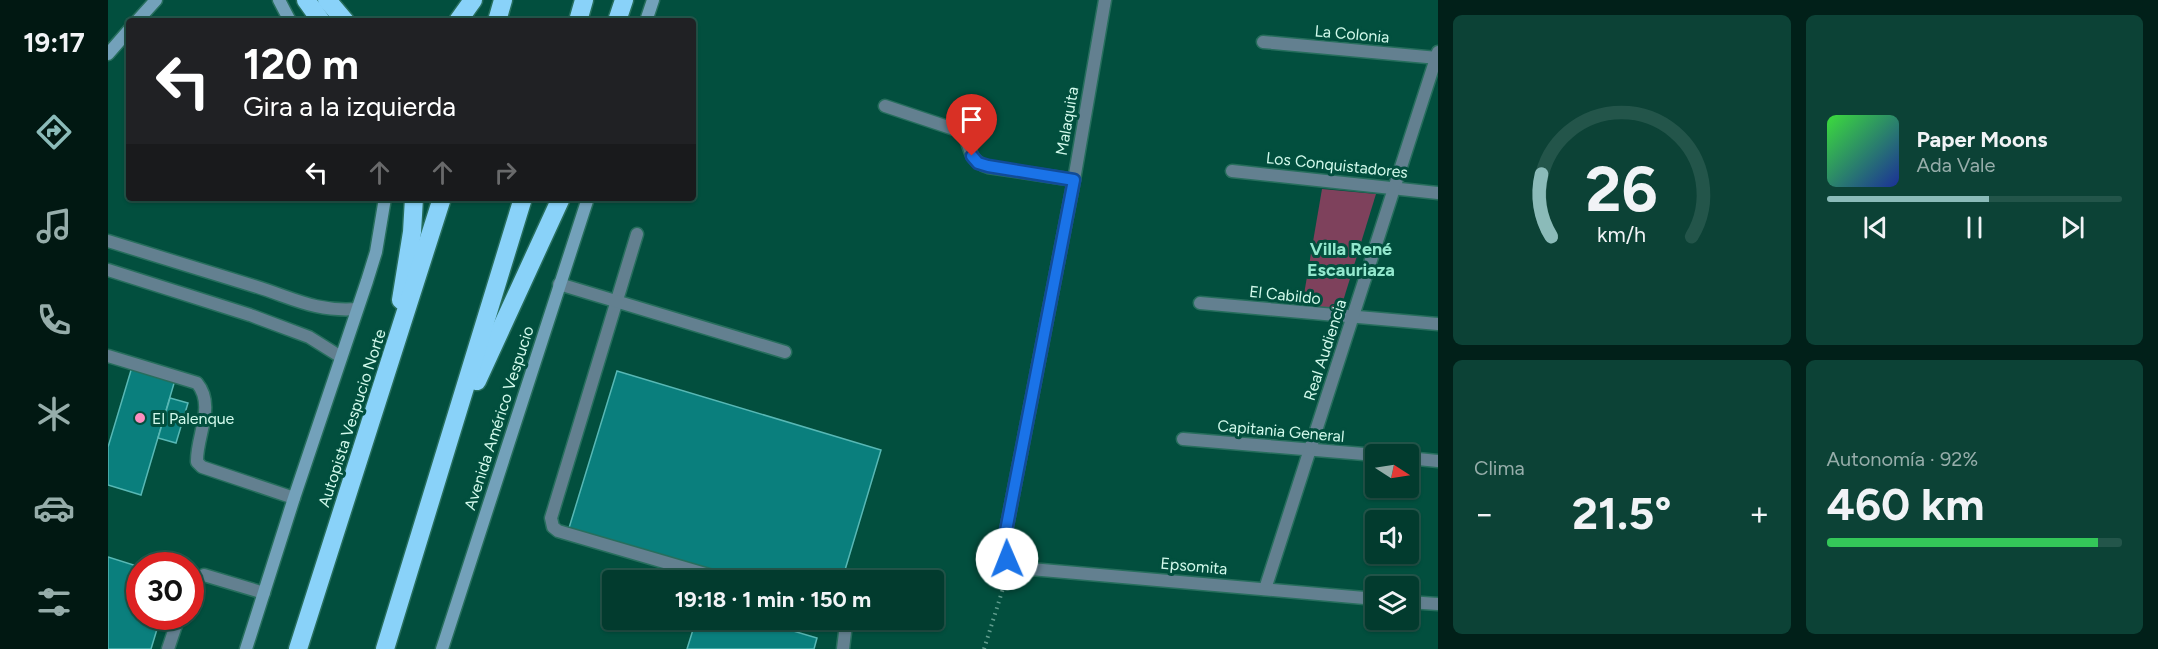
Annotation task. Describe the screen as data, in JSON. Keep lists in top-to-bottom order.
{
  "streets": {
    "highway": ["Autopista Vespucio Norte"],
    "main road": ["Avenida Américo Vespucio"],
    "street": [
      "La Colonia",
      "Malaquita",
      "Los Conquistadores",
      "El Cabildo",
      "Real Audiencia",
      "Capitania General",
      "Epsomita"
    ]
  },
  "crossings": [
    ["La Colonia", "Real Audiencia"],
    ["Malaquita", "Epsomita"],
    ["Los Conquistadores", "Real Audiencia"],
    ["El Cabildo", "Real Audiencia"],
    ["Real Audiencia", "Capitania General"],
    ["Real Audiencia", "Epsomita"]
  ],
  "districts": ["Villa René Escauriaza"],
  "places": ["El Palenque"],
  "north": "right",
  "page": {
    "tabs": "19:17",
    "turn": ["120 m", "Gira a la izquierda"],
    "song": ["Paper Moons", "Ada Vale"],
    "tile": [
      "Clima",
      ["Autonomía · 92%", "460 km"]
    ],
    "heat": ["−", "21.5°", "+"],
    "limit": "30",
    "trip": "19:18 · 1 min · 150 m",
    "gauge": ["26", "km/h"]
  }
}
